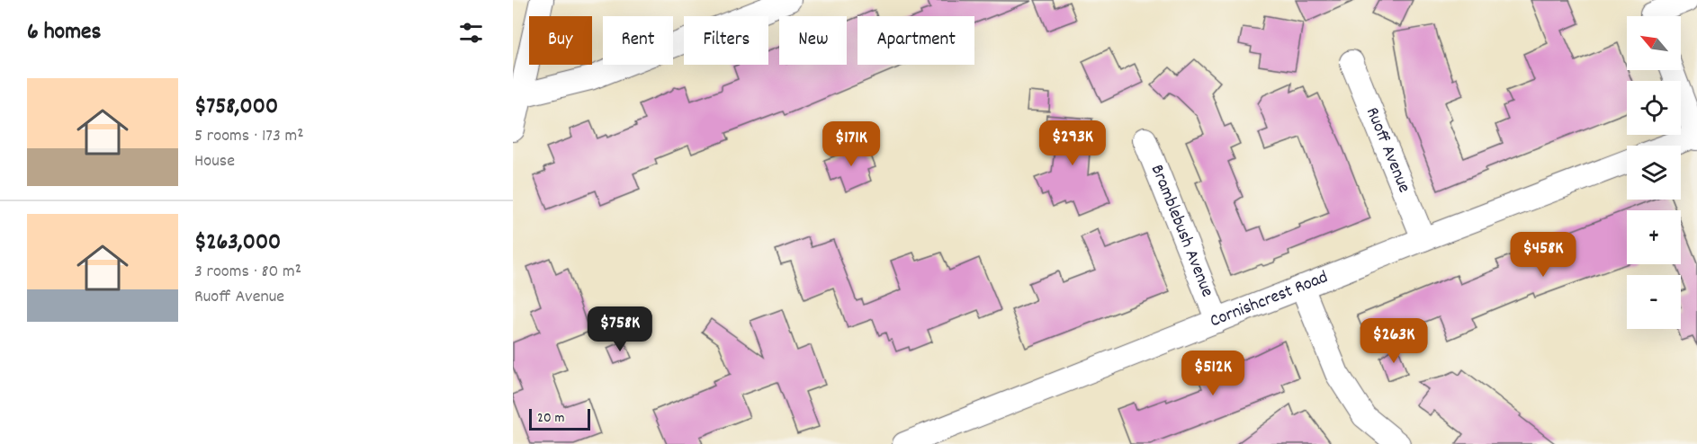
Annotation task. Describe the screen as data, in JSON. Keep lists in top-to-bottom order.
{
  "streets": {
    "street": ["Ruoff Avenue", "Bramblebush Avenue", "Cornishcrest Road"]
  },
  "crossings": [
    ["Ruoff Avenue", "Cornishcrest Road"],
    ["Bramblebush Avenue", "Cornishcrest Road"]
  ],
  "scale_bar": "20 m",
  "north": "top left",
  "page": {
    "heading": "6 homes",
    "map_buttons": ["+", "−"],
    "chip": [
      "Buy",
      "Rent",
      "Filters",
      "New",
      "Apartment"
    ],
    "list": [
      {
        "name": "$758,000",
        "note": "5 rooms · 173 m² · House"
      },
      {
        "name": "$263,000",
        "note": "3 rooms · 80 m² · Ruoff Avenue"
      }
    ],
    "price": [
      "$293K",
      "$171K",
      "$458K",
      "$758K",
      "$263K",
      "$512K"
    ],
    "scale": "20 m"
  }
}
